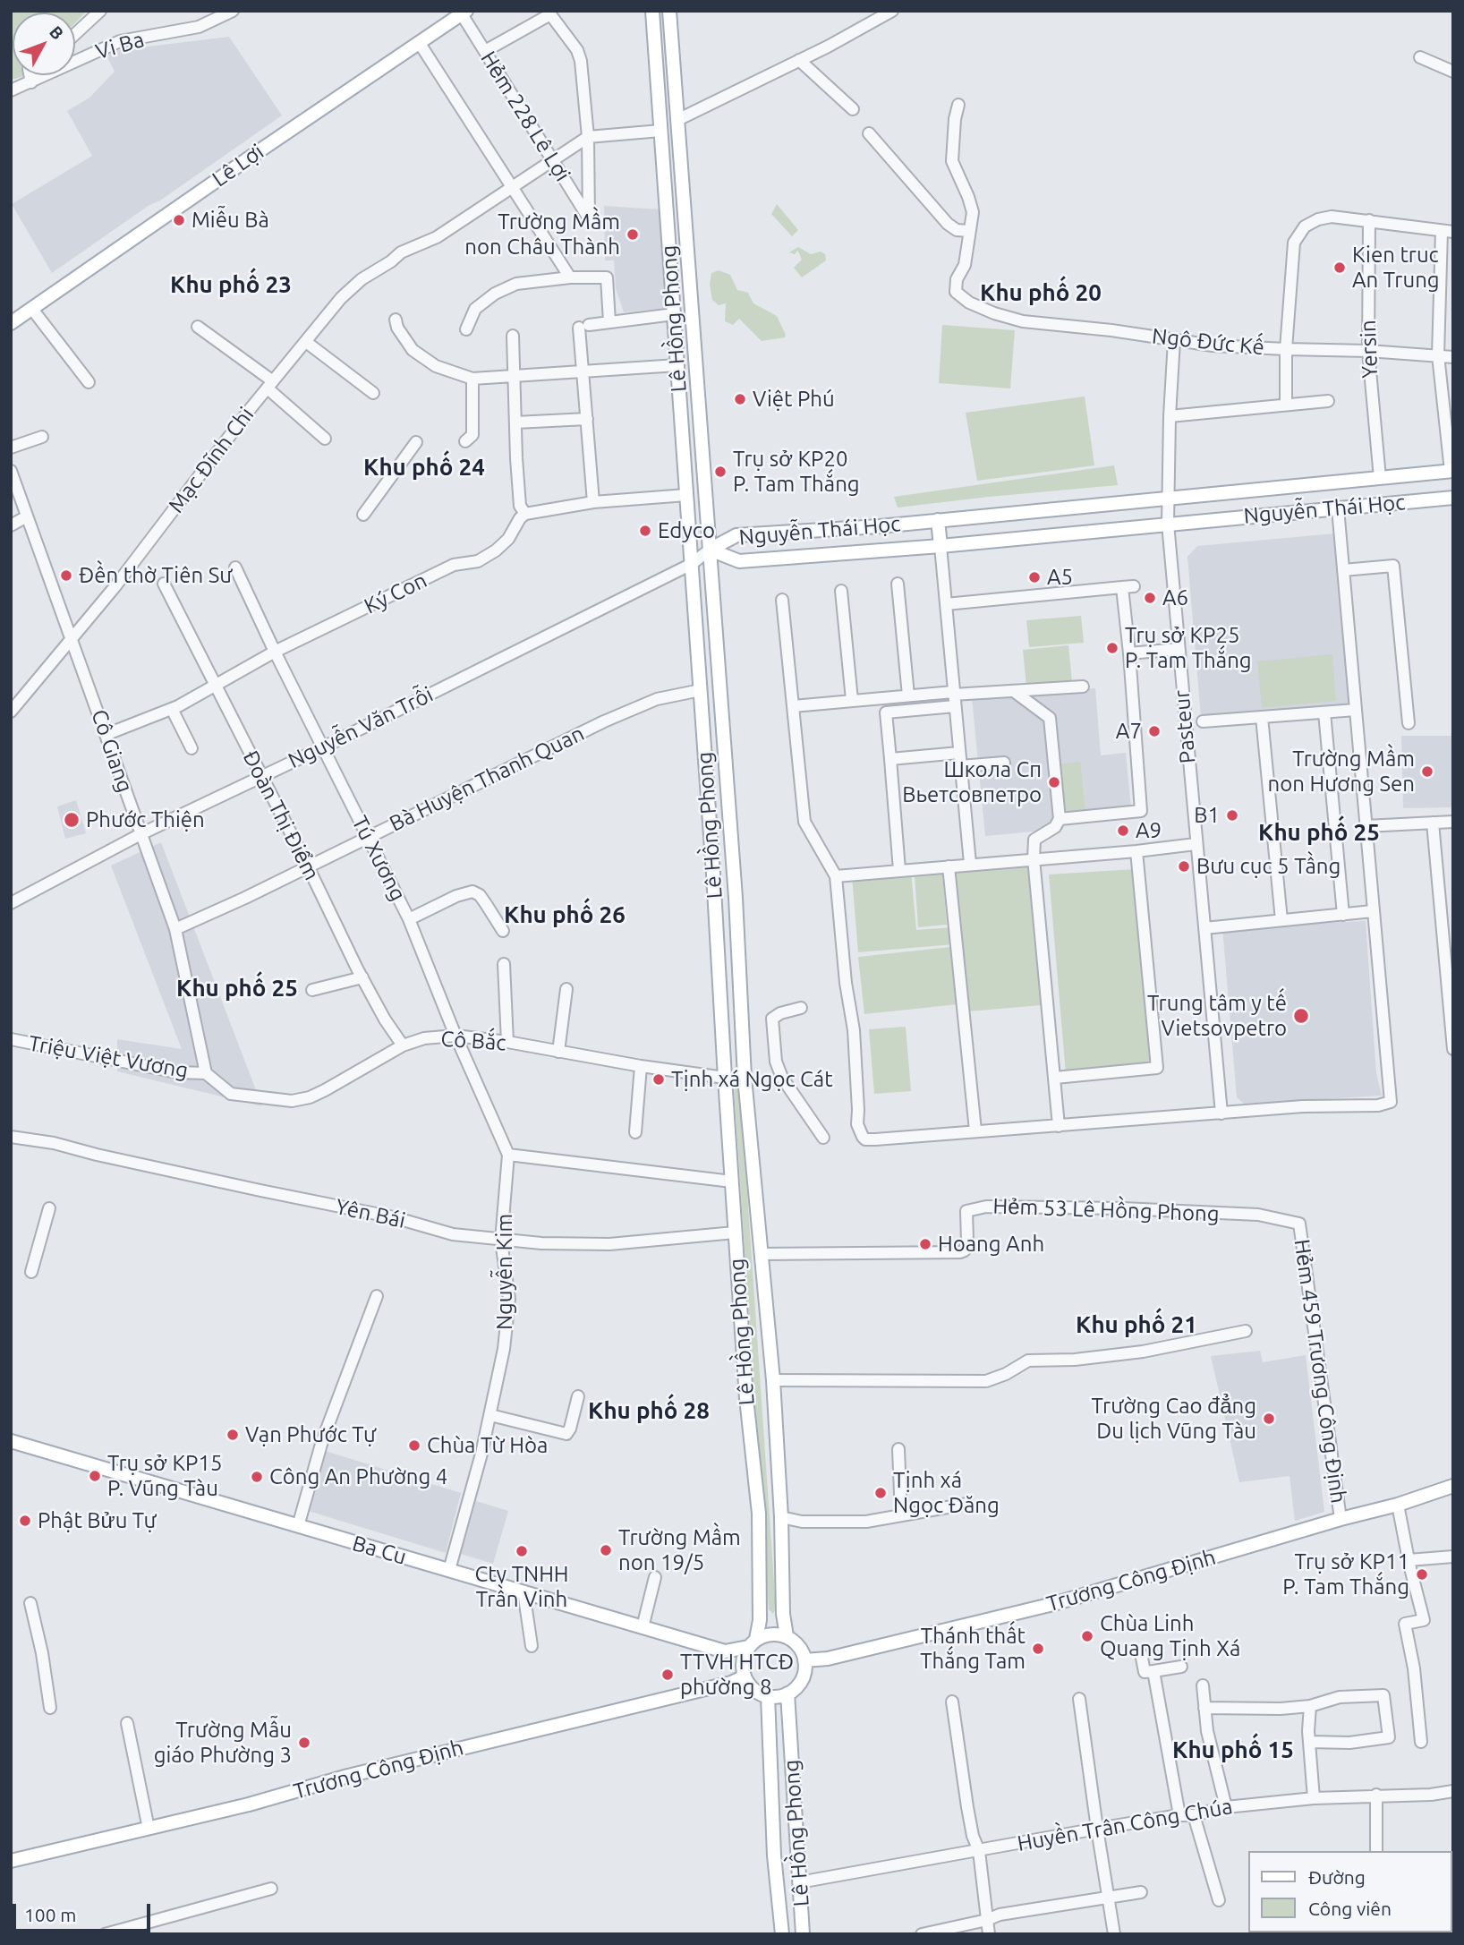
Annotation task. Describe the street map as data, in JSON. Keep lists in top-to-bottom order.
{
  "streets": {
    "main road": [
      "Lê Lợi",
      "Lê Hồng Phong",
      "Nguyễn Thái Học",
      "Ba Cu",
      "Trương Công Định"
    ],
    "street": [
      "Vi Ba",
      "Hẻm 228 Lê Lợi",
      "Ngô Đức Kế",
      "Yersin",
      "Mạc Đĩnh Chi",
      "Ký Con",
      "Pasteur",
      "Nguyễn Văn Trỗi",
      "Cô Giang",
      "Bà Huyện Thanh Quan",
      "Đoàn Thị Điểm",
      "Tú Xương",
      "Cô Bắc",
      "Triệu Việt Vương",
      "Hẻm 53 Lê Hồng Phong",
      "Yên Bái",
      "Nguyễn Kim",
      "Hẻm 459 Trương Công Định",
      "Huyền Trân Công Chúa"
    ]
  },
  "crossings": [
    ["Hẻm 228 Lê Lợi", "Lê Lợi"],
    ["Hẻm 228 Lê Lợi", "Mạc Đĩnh Chi"],
    ["Lê Hồng Phong", "Nguyễn Thái Học"],
    ["Lê Hồng Phong", "Nguyễn Văn Trỗi"],
    ["Lê Hồng Phong", "Bà Huyện Thanh Quan"],
    ["Lê Hồng Phong", "Cô Bắc"],
    ["Lê Hồng Phong", "Hẻm 53 Lê Hồng Phong"],
    ["Lê Hồng Phong", "Yên Bái"],
    ["Lê Hồng Phong", "Ba Cu"],
    ["Lê Hồng Phong", "Trương Công Định"],
    ["Lê Hồng Phong", "Huyền Trân Công Chúa"],
    ["Ngô Đức Kế", "Yersin"],
    ["Ngô Đức Kế", "Pasteur"],
    ["Yersin", "Nguyễn Thái Học"],
    ["Mạc Đĩnh Chi", "Cô Giang"],
    ["Nguyễn Thái Học", "Pasteur"],
    ["Nguyễn Thái Học", "Nguyễn Văn Trỗi"],
    ["Ký Con", "Cô Giang"],
    ["Ký Con", "Đoàn Thị Điểm"],
    ["Ký Con", "Tú Xương"],
    ["Nguyễn Văn Trỗi", "Cô Giang"],
    ["Nguyễn Văn Trỗi", "Đoàn Thị Điểm"],
    ["Nguyễn Văn Trỗi", "Tú Xương"],
    ["Cô Giang", "Bà Huyện Thanh Quan"],
    ["Cô Giang", "Cô Bắc"],
    ["Cô Giang", "Triệu Việt Vương"],
    ["Bà Huyện Thanh Quan", "Đoàn Thị Điểm"],
    ["Bà Huyện Thanh Quan", "Tú Xương"],
    ["Đoàn Thị Điểm", "Cô Bắc"],
    ["Tú Xương", "Cô Bắc"],
    ["Tú Xương", "Nguyễn Kim"],
    ["Cô Bắc", "Triệu Việt Vương"],
    ["Hẻm 53 Lê Hồng Phong", "Hẻm 459 Trương Công Định"],
    ["Yên Bái", "Nguyễn Kim"],
    ["Nguyễn Kim", "Ba Cu"],
    ["Hẻm 459 Trương Công Định", "Trương Công Định"],
    ["Ba Cu", "Trương Công Định"]
  ],
  "districts": [
    "Khu phố 23",
    "Khu phố 20",
    "Khu phố 24",
    "Khu phố 25",
    "Khu phố 26",
    "Khu phố 25",
    "Khu phố 21",
    "Khu phố 28",
    "Khu phố 15"
  ],
  "places": [
    "Miễu Bà",
    "Trường Mầm non Châu Thành",
    "Kien truc An Trung",
    "Việt Phú",
    "Trụ sở KP20 P. Tam Thắng",
    "Edyco",
    "Đền thờ Tiên Sư",
    "A5",
    "A6",
    "Trụ sở KP25 P. Tam Thắng",
    "A7",
    "Trường Mầm non Hương Sen",
    "Школа Сп Вьетсовпетро",
    "B1",
    "Phước Thiện",
    "A9",
    "Bưu cục 5 Tầng",
    "Trung tâm y tế Vietsovpetro",
    "Tịnh xá Ngọc Cát",
    "Hoang Anh",
    "Trường Cao đẳng Du lịch Vũng Tàu",
    "Vạn Phước Tự",
    "Chùa Từ Hòa",
    "Trụ sở KP15 P. Vũng Tàu",
    "Công An Phường 4",
    "Tịnh xá Ngọc Đăng",
    "Phật Bửu Tự",
    "Trường Mầm non 19/5",
    "Cty TNHH Trần Vinh",
    "Trụ sở KP11 P. Tam Thắng",
    "Chùa Linh Quang Tịnh Xá",
    "Thánh thất Thắng Tam",
    "TTVH HTCĐ phường 8",
    "Trường Mẫu giáo Phường 3"
  ],
  "legend": ["Đường", "Công viên"],
  "scale_bar": "100 m",
  "north": "top right"
}
